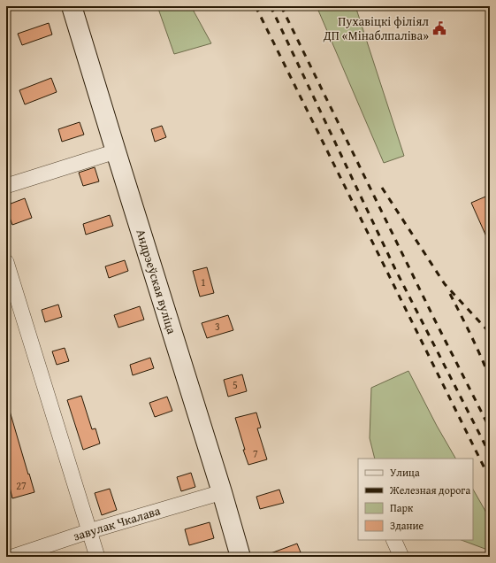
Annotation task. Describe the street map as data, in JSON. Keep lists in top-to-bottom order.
{
  "streets": {
    "main road": ["Андрэеўская вуліца"],
    "street": ["завулак Чкалава"]
  },
  "crossings": [
    ["Андрэеўская вуліца", "завулак Чкалава"]
  ],
  "places": {
    "public building": ["Пухавіцкі філіял ДП «Мінаблпаліва»"]
  },
  "house_numbers": [
    "1",
    "3",
    "5",
    "7",
    "27"
  ],
  "legend": [
    "Улица",
    "Железная дорога",
    "Парк",
    "Здание"
  ]
}
